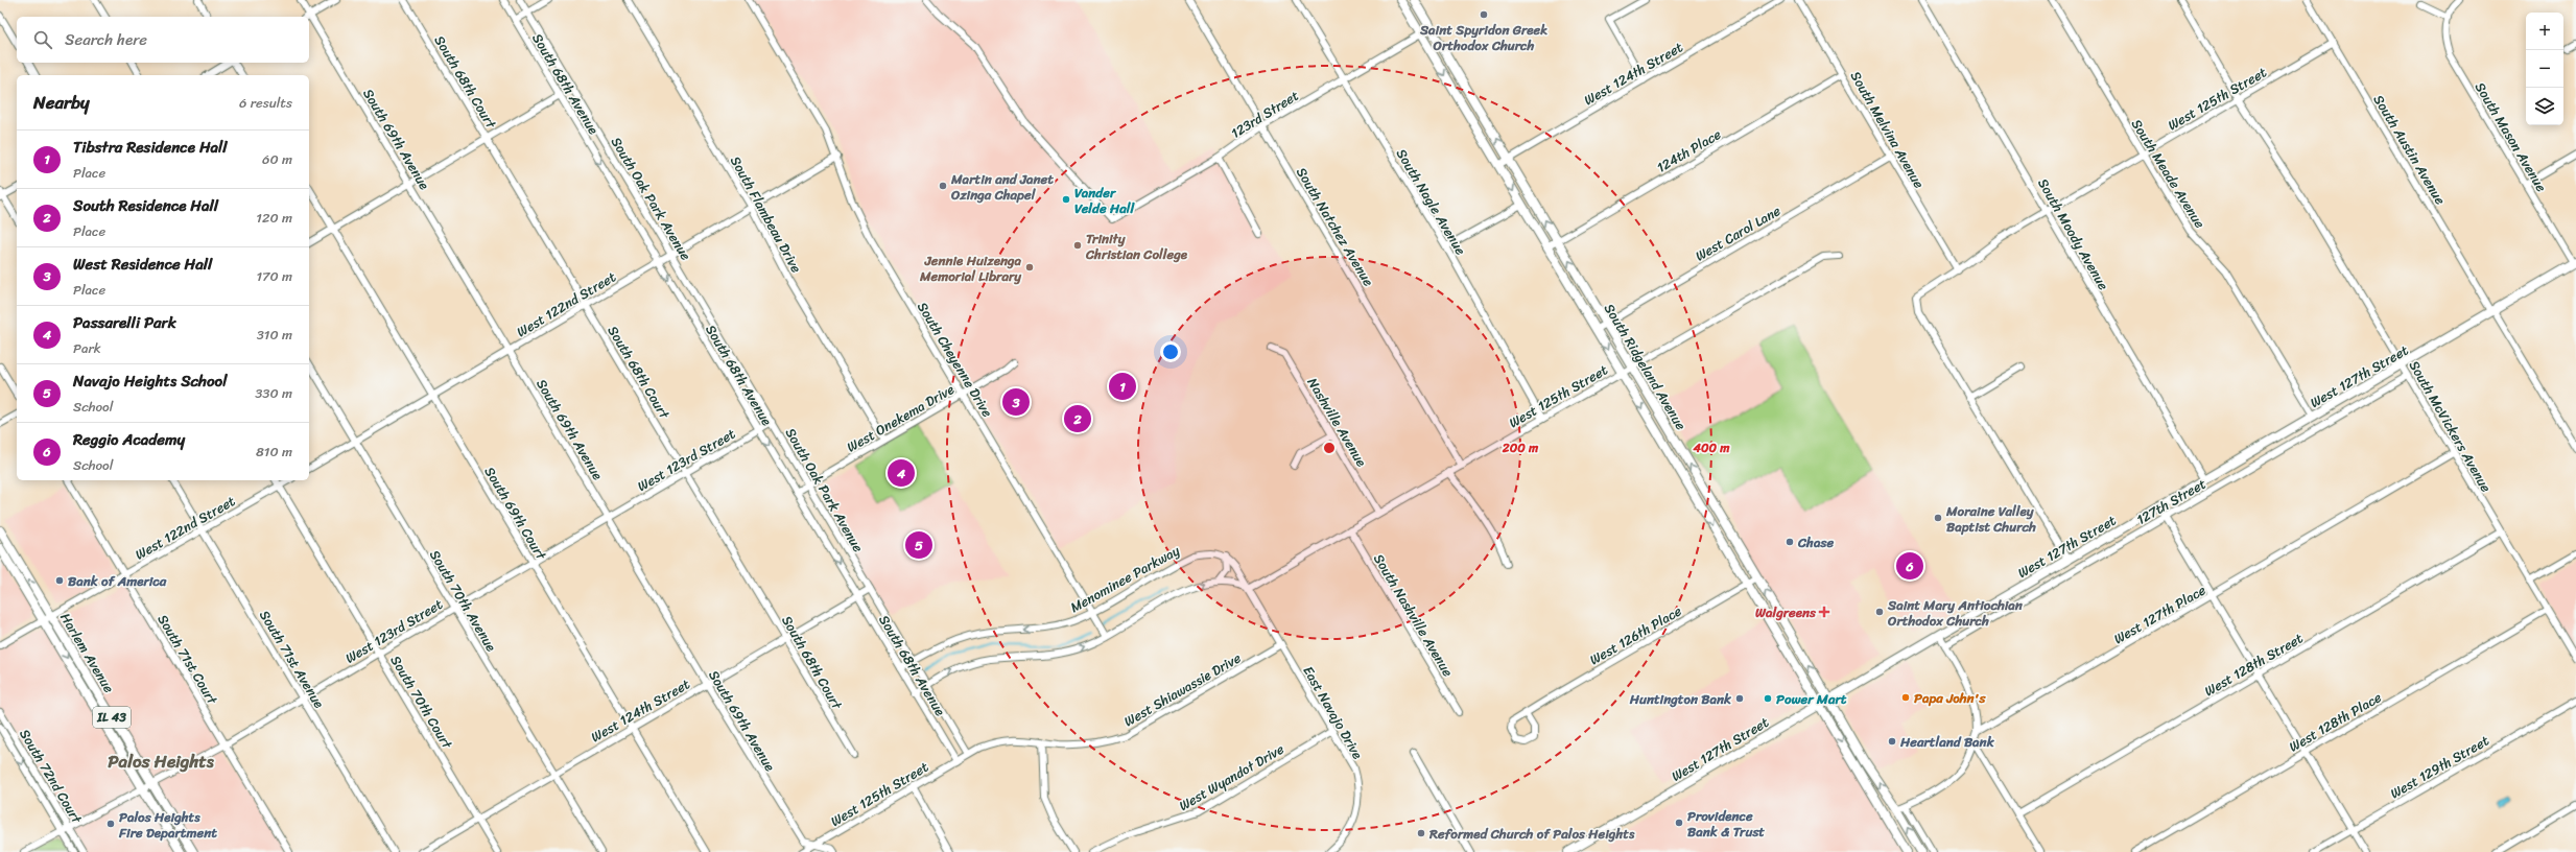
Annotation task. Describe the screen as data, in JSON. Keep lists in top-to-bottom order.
{
  "streets": {
    "main road": [
      "South Ridgeland Avenue",
      "West 127th Street",
      "Harlem Avenue",
      "IL 43"
    ],
    "street": [
      "West 124th Street",
      "South 68th Court",
      "South 68th Avenue",
      "West 125th Street",
      "123rd Street",
      "South Melvina Avenue",
      "South Mason Avenue",
      "South 69th Avenue",
      "South Austin Avenue",
      "124th Place",
      "South Meade Avenue",
      "South Oak Park Avenue",
      "South Nagle Avenue",
      "South Flambeau Drive",
      "South Natchez Avenue",
      "West Carol Lane",
      "South Moody Avenue",
      "West 122nd Street",
      "South Cheyenne Drive",
      "West Onekema Drive",
      "Nashville Avenue",
      "South McVickers Avenue",
      "West 123rd Street",
      "127th Street",
      "South 69th Court",
      "Menominee Parkway",
      "South 70th Avenue",
      "West 127th Place",
      "South Nashville Avenue",
      "West 126th Place",
      "South 71st Court",
      "South 71st Avenue",
      "West 128th Street",
      "West Shiawassie Drive",
      "South 70th Court",
      "East Navajo Drive",
      "West 128th Place",
      "West 129th Street",
      "South 72nd Court",
      "West Wyandot Drive"
    ]
  },
  "crossings": [
    ["West 124th Street", "South 68th Court"],
    ["West 124th Street", "South 68th Avenue"],
    ["West 124th Street", "South 69th Avenue"],
    ["West 124th Street", "South Oak Park Avenue"],
    ["West 124th Street", "South Ridgeland Avenue"],
    ["West 124th Street", "South 69th Court"],
    ["West 124th Street", "South 70th Avenue"],
    ["West 124th Street", "South 70th Court"],
    ["South 68th Court", "West 122nd Street"],
    ["South 68th Court", "West 123rd Street"],
    ["South 68th Avenue", "West 125th Street"],
    ["South 68th Avenue", "West 122nd Street"],
    ["South 68th Avenue", "West Onekema Drive"],
    ["South 68th Avenue", "West 123rd Street"],
    ["South 68th Avenue", "Menominee Parkway"],
    ["West 125th Street", "South Melvina Avenue"],
    ["West 125th Street", "South 69th Avenue"],
    ["West 125th Street", "South Austin Avenue"],
    ["West 125th Street", "South Meade Avenue"],
    ["West 125th Street", "South Oak Park Avenue"],
    ["West 125th Street", "South Nagle Avenue"],
    ["West 125th Street", "South Natchez Avenue"],
    ["West 125th Street", "South Moody Avenue"],
    ["West 125th Street", "South Ridgeland Avenue"],
    ["West 125th Street", "Nashville Avenue"],
    ["West 125th Street", "South McVickers Avenue"],
    ["West 125th Street", "South Nashville Avenue"],
    ["West 125th Street", "West Shiawassie Drive"],
    ["West 125th Street", "East Navajo Drive"],
    ["123rd Street", "South Nagle Avenue"],
    ["123rd Street", "South Natchez Avenue"],
    ["123rd Street", "South Ridgeland Avenue"],
    ["South Melvina Avenue", "124th Place"],
    ["South Melvina Avenue", "West Carol Lane"],
    ["South Mason Avenue", "West 127th Street"],
    ["South 69th Avenue", "West 122nd Street"],
    ["South 69th Avenue", "West 123rd Street"],
    ["South Austin Avenue", "West 127th Street"],
    ["124th Place", "South Ridgeland Avenue"],
    ["South Meade Avenue", "West 127th Street"],
    ["South Oak Park Avenue", "West 122nd Street"],
    ["South Oak Park Avenue", "West Onekema Drive"],
    ["South Oak Park Avenue", "West 123rd Street"],
    ["South Oak Park Avenue", "Menominee Parkway"],
    ["South Oak Park Avenue", "West Shiawassie Drive"],
    ["South Flambeau Drive", "West 122nd Street"],
    ["South Flambeau Drive", "West Onekema Drive"],
    ["West Carol Lane", "South Ridgeland Avenue"],
    ["South Moody Avenue", "West 127th Street"],
    ["West 122nd Street", "South Cheyenne Drive"],
    ["West 122nd Street", "South 69th Court"],
    ["West 122nd Street", "South 70th Avenue"],
    ["West 122nd Street", "Harlem Avenue"],
    ["West 122nd Street", "South 71st Court"],
    ["West 122nd Street", "South 71st Avenue"],
    ["West 122nd Street", "South 70th Court"],
    ["South Cheyenne Drive", "West Onekema Drive"],
    ["South Cheyenne Drive", "Menominee Parkway"],
    ["South Ridgeland Avenue", "West 127th Street"],
    ["South Ridgeland Avenue", "West 126th Place"],
    ["West 127th Street", "South McVickers Avenue"],
    ["South McVickers Avenue", "127th Street"],
    ["South McVickers Avenue", "West 127th Place"],
    ["South McVickers Avenue", "West 128th Street"],
    ["South McVickers Avenue", "West 128th Place"],
    ["West 123rd Street", "South 69th Court"],
    ["West 123rd Street", "South 70th Avenue"],
    ["West 123rd Street", "Harlem Avenue"],
    ["West 123rd Street", "South 71st Court"],
    ["West 123rd Street", "South 71st Avenue"],
    ["West 123rd Street", "South 70th Court"],
    ["West 123rd Street", "South 72nd Court"],
    ["West Shiawassie Drive", "East Navajo Drive"],
    ["East Navajo Drive", "West Wyandot Drive"]
  ],
  "one_way": ["South 68th Avenue"],
  "districts": ["Palos Heights"],
  "places": {
    "other": [
      "Saint Spyridon Greek Orthodox Church",
      "Martin and Janet Ozinga Chapel",
      "Vander Velde Hall",
      "Trinity Christian College",
      "Jennie Huizenga Memorial Library",
      "Moraine Valley Baptist Church",
      "Chase",
      "Bank of America",
      "Saint Mary Antiochian Orthodox Church",
      "Papa John's",
      "Huntington Bank",
      "Power Mart",
      "Heartland Bank",
      "Providence Bank & Trust",
      "Palos Heights Fire Department",
      "Reformed Church of Palos Heights"
    ],
    "health": ["Walgreens"]
  },
  "page": {
    "map_buttons": ["+", "−"],
    "search": "Search here",
    "heading": ["Nearby", "6 results"],
    "list": [
      {
        "mark": "1",
        "name": "Tibstra Residence Hall",
        "note": "Place",
        "value": "60 m"
      },
      {
        "mark": "2",
        "name": "South Residence Hall",
        "note": "Place",
        "value": "120 m"
      },
      {
        "mark": "3",
        "name": "West Residence Hall",
        "note": "Place",
        "value": "170 m"
      },
      {
        "mark": "4",
        "name": "Passarelli Park",
        "note": "Park",
        "value": "310 m"
      },
      {
        "mark": "5",
        "name": "Navajo Heights School",
        "note": "School",
        "value": "330 m"
      },
      {
        "mark": "6",
        "name": "Reggio Academy",
        "note": "School",
        "value": "810 m"
      }
    ],
    "pins": [
      "1",
      "3",
      "2",
      "4",
      "5",
      "6"
    ]
  },
  "rings": ["200 m", "400 m"]
}
